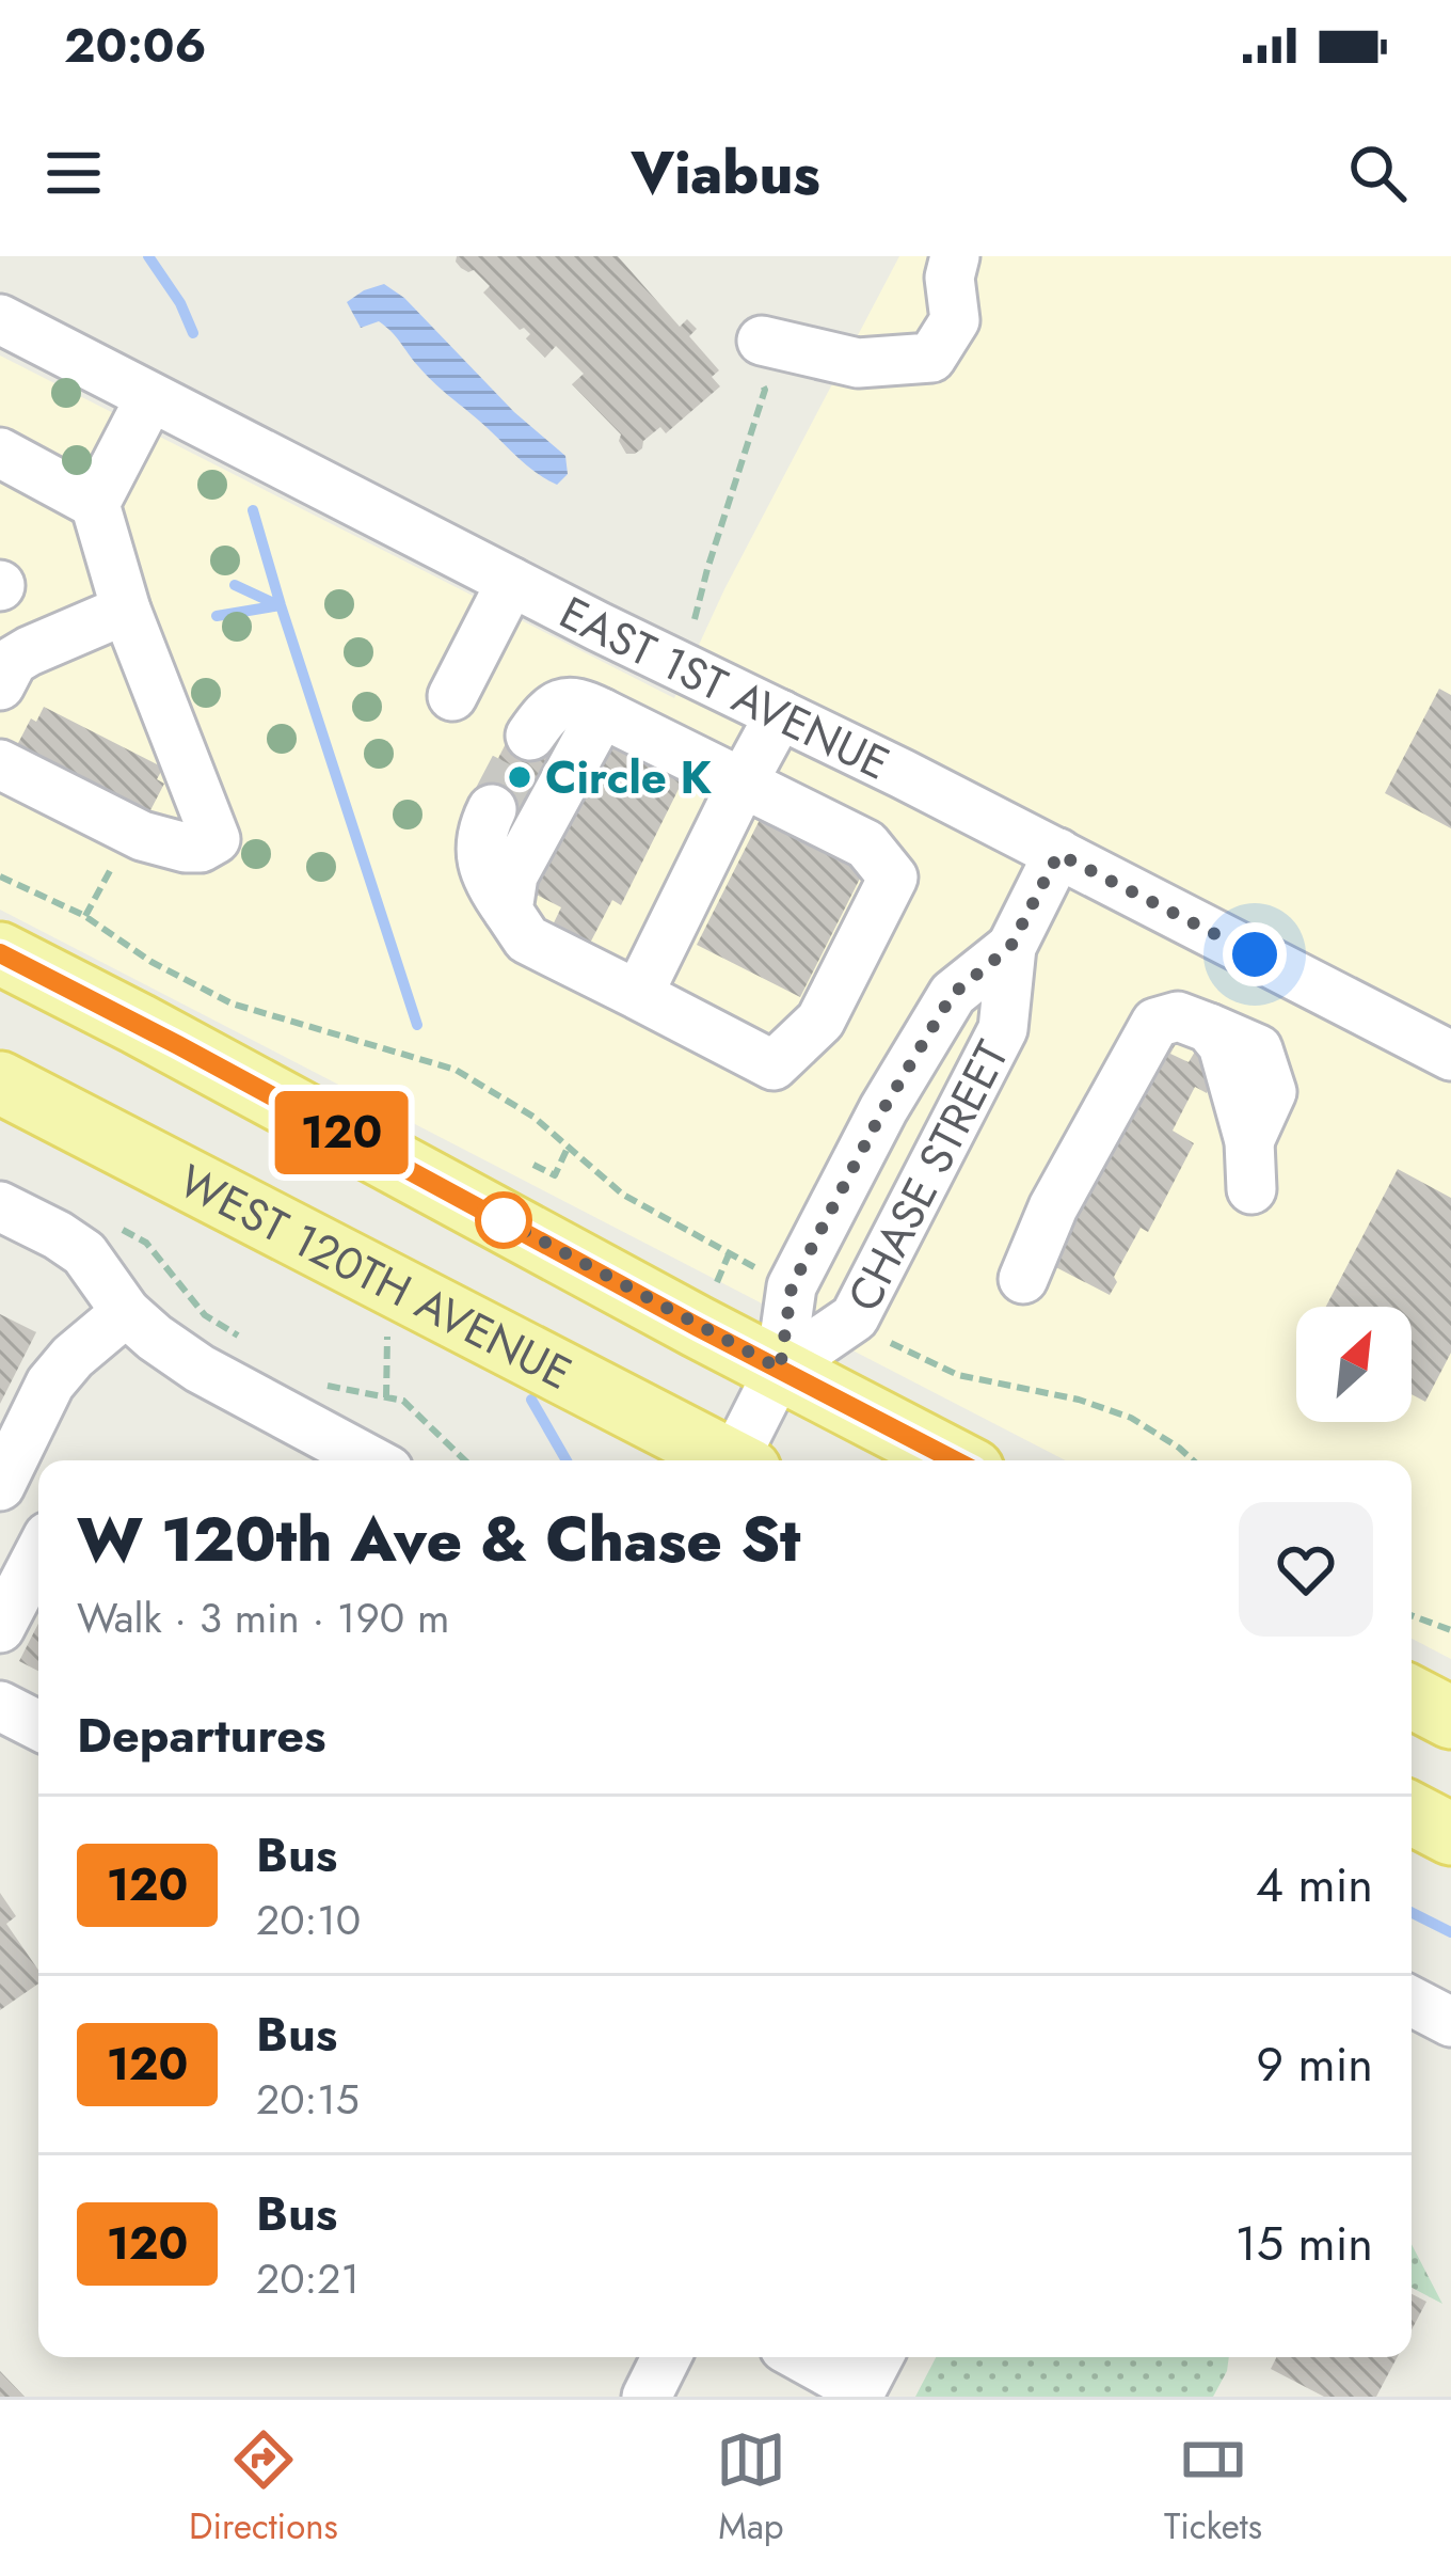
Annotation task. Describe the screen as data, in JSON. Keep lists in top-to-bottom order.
{
  "streets": {
    "main road": ["WEST 120TH AVENUE"],
    "street": ["EAST 1ST AVENUE", "CHASE STREET"]
  },
  "crossings": [
    ["EAST 1ST AVENUE", "CHASE STREET"]
  ],
  "places": ["Circle K"],
  "lines": ["bus line 120"],
  "north": "top right",
  "page": {
    "status": "20:06",
    "header": "Viabus",
    "on_map": "120",
    "heading": [
      ["W 120th Ave & Chase St", "Walk · 3 min · 190 m"],
      "Departures"
    ],
    "list": [
      {
        "mark": "120",
        "name": "Bus",
        "note": "20:10",
        "value": "4 min"
      },
      {
        "mark": "120",
        "name": "Bus",
        "note": "20:15",
        "value": "9 min"
      },
      {
        "mark": "120",
        "name": "Bus",
        "note": "20:21",
        "value": "15 min"
      }
    ],
    "tabs": ["Directions", "Map", "Tickets"]
  }
}
